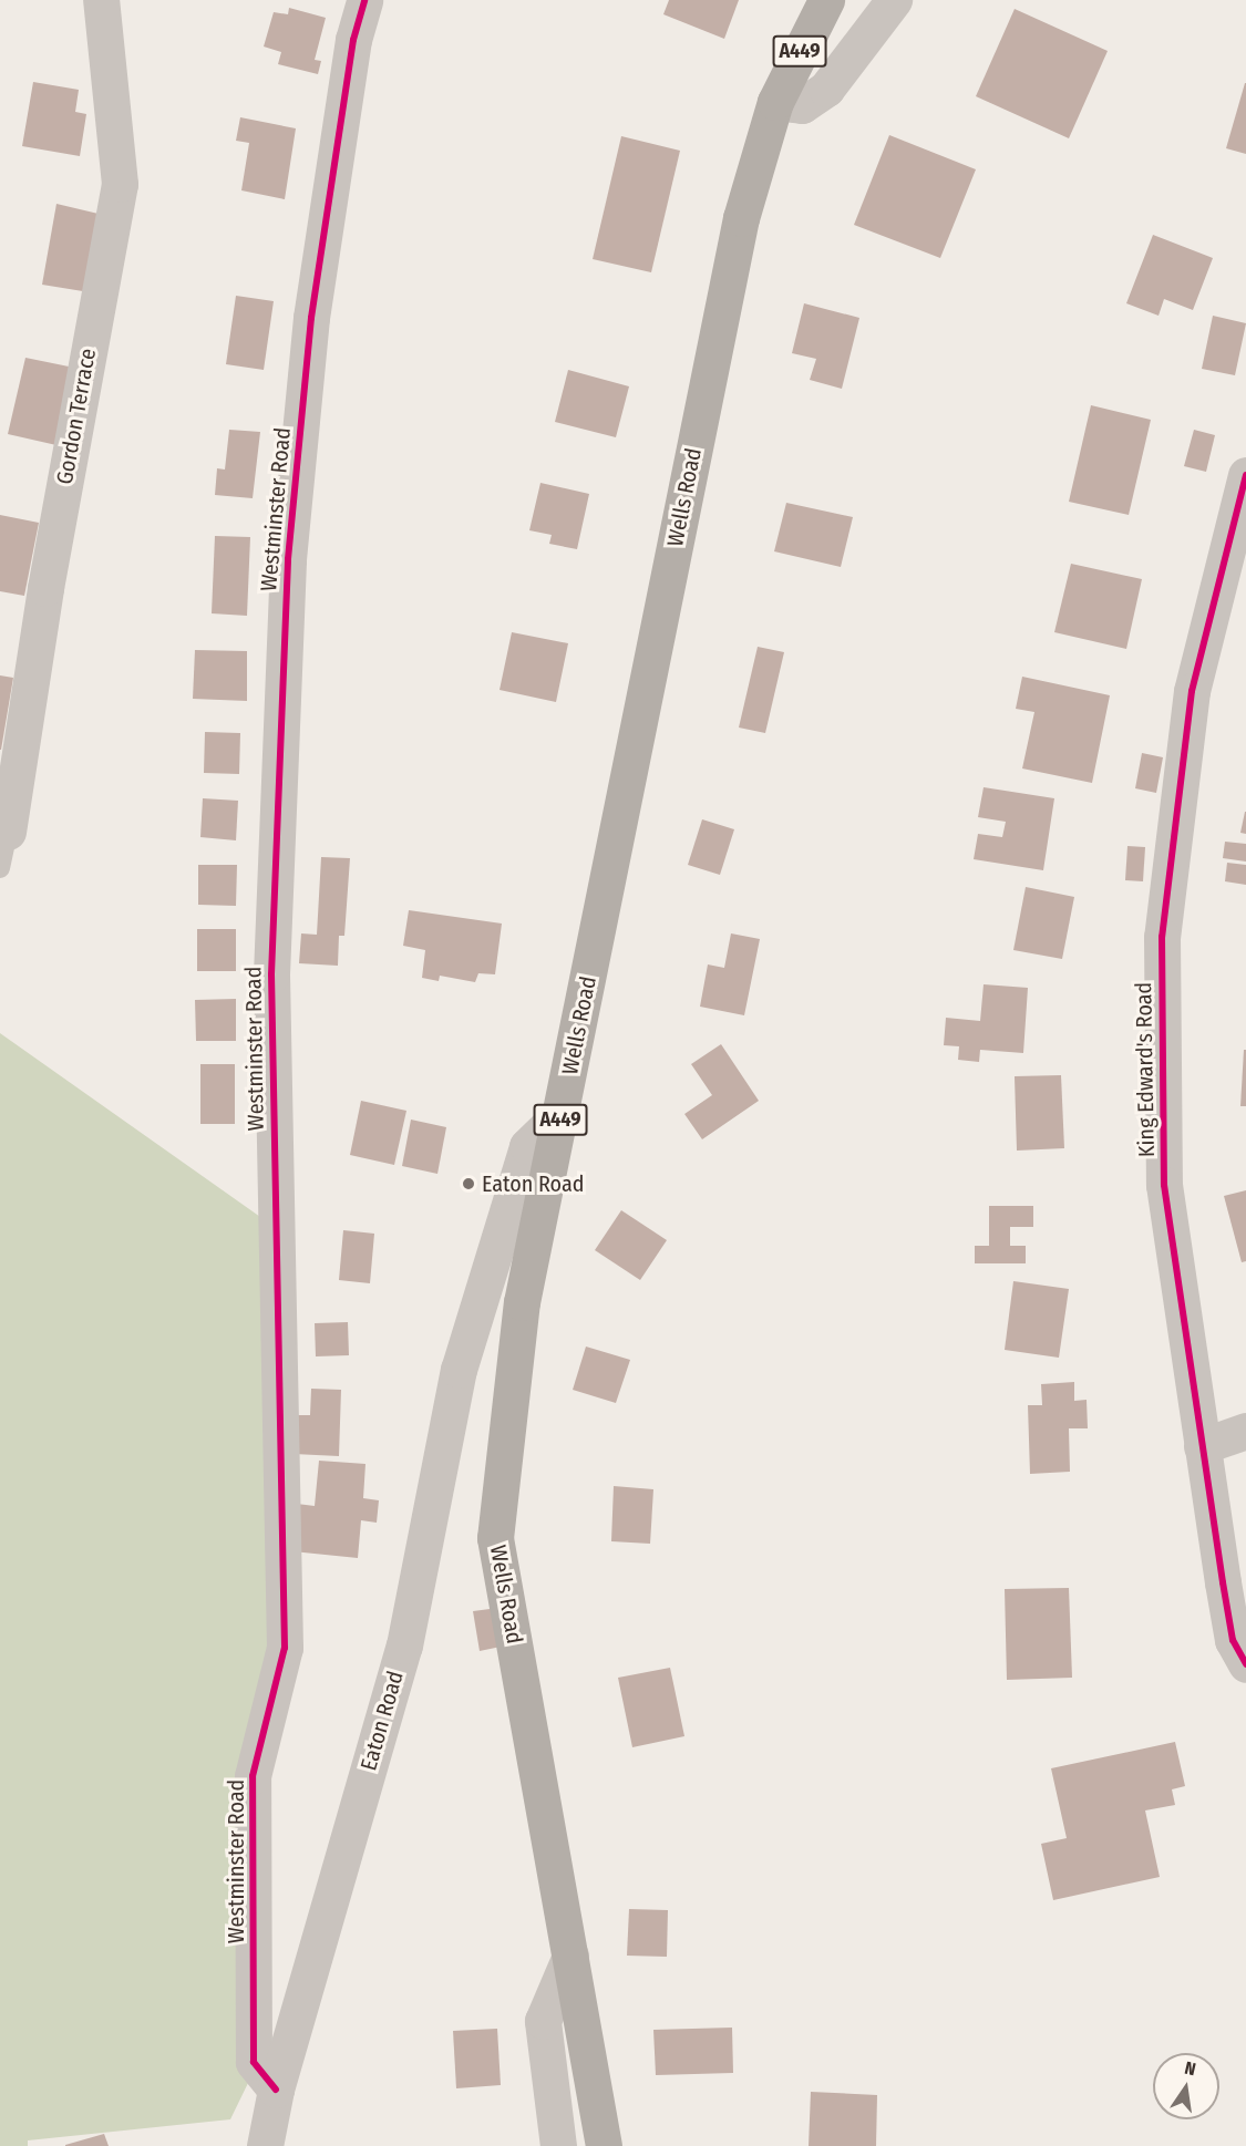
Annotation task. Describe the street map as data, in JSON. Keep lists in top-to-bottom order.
{
  "streets": {
    "highway": ["A449", "Wells Road"],
    "street": [
      "Gordon Terrace",
      "Westminster Road",
      "King Edward's Road",
      "Eaton Road"
    ]
  },
  "crossings": [
    ["Wells Road", "Eaton Road"],
    ["Westminster Road", "Eaton Road"]
  ],
  "places": ["Eaton Road"],
  "north": "top"
}
